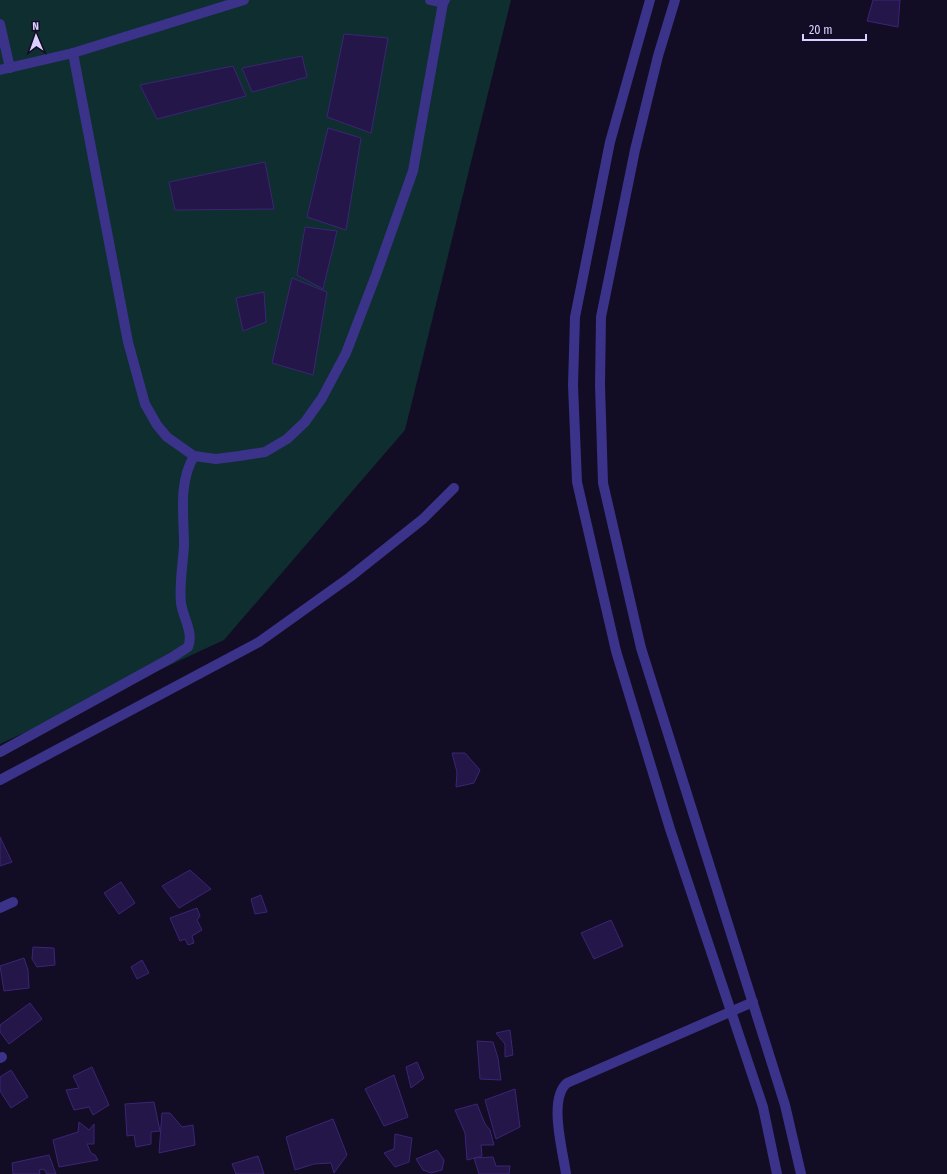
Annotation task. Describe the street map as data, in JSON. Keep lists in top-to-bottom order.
{
  "scale_bar": "20 m",
  "north": "top"
}
